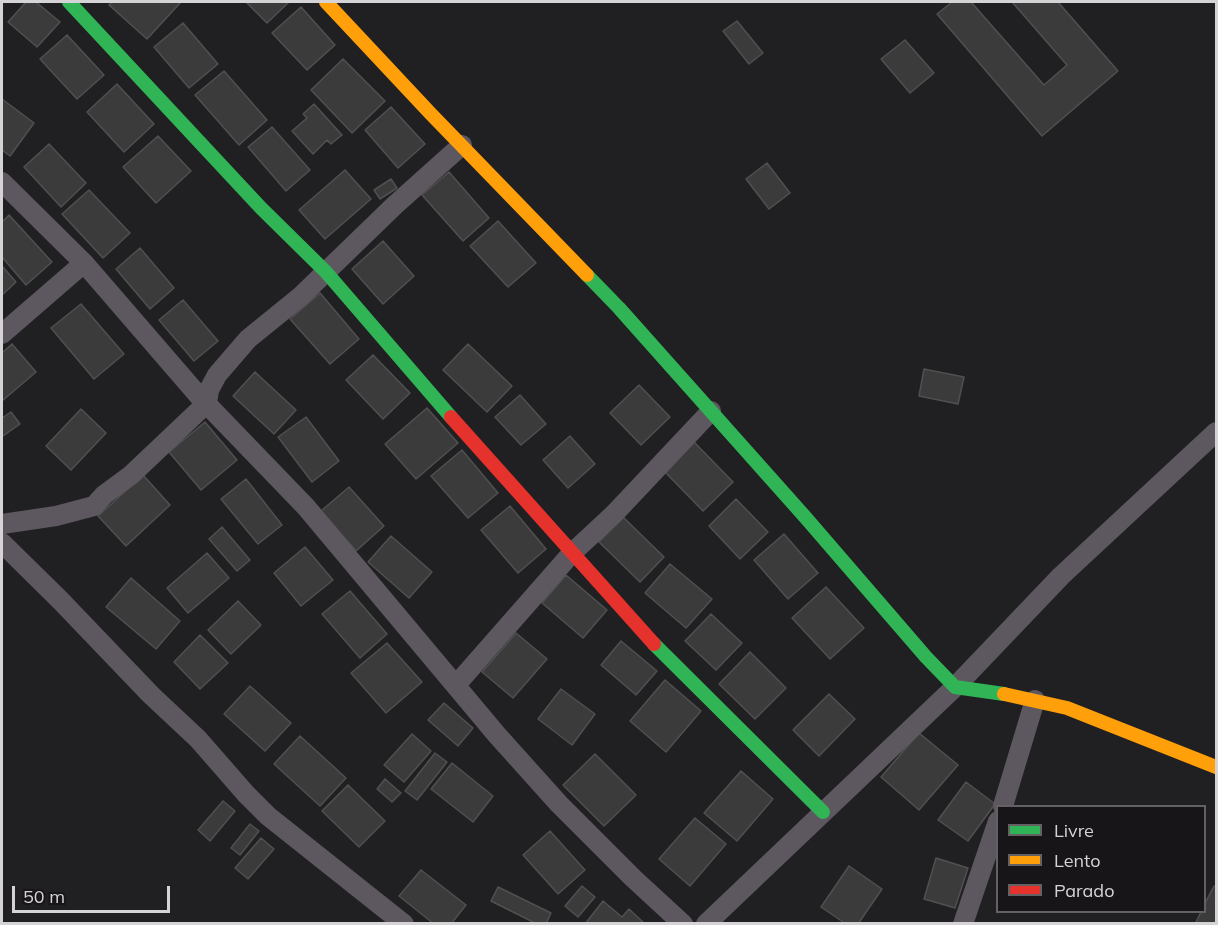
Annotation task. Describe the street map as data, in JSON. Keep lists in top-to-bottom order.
{
  "legend": ["Livre", "Lento", "Parado"],
  "scale_bar": "50 m"
}
